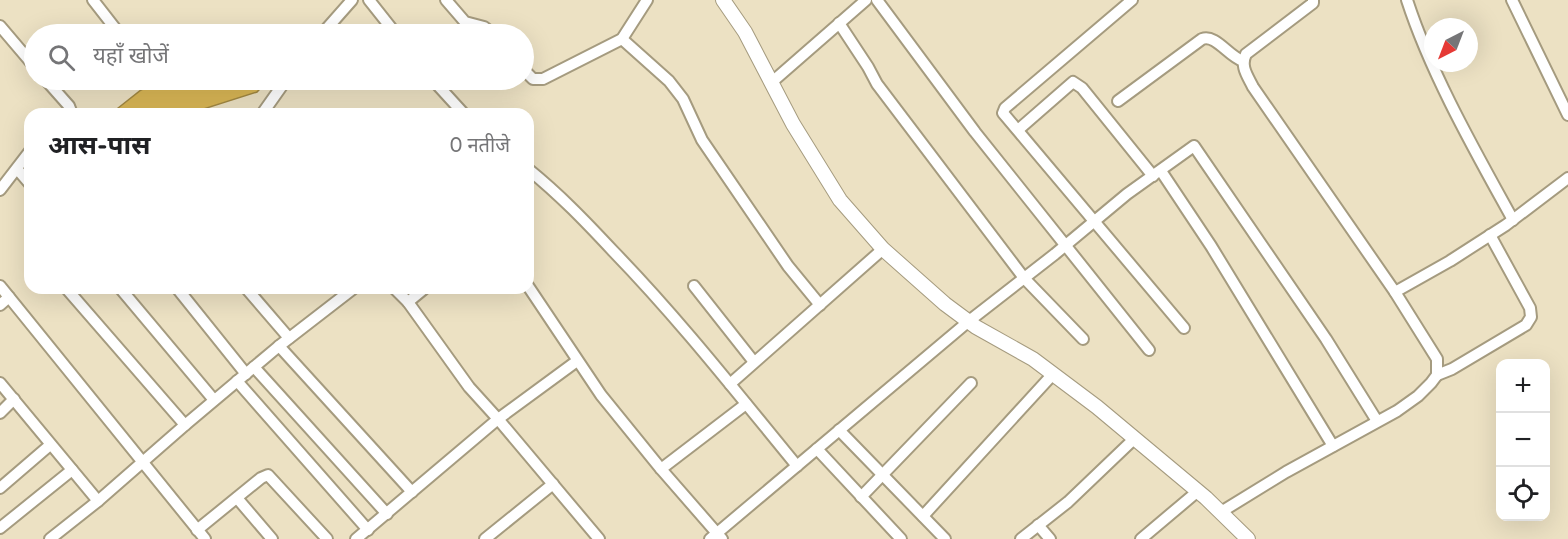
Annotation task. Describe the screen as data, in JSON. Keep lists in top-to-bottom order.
{
  "north": "bottom left",
  "page": {
    "search": "यहाँ खोजें",
    "heading": ["आस-पास", "0 नतीजे"],
    "map_buttons": ["+", "−"]
  }
}
